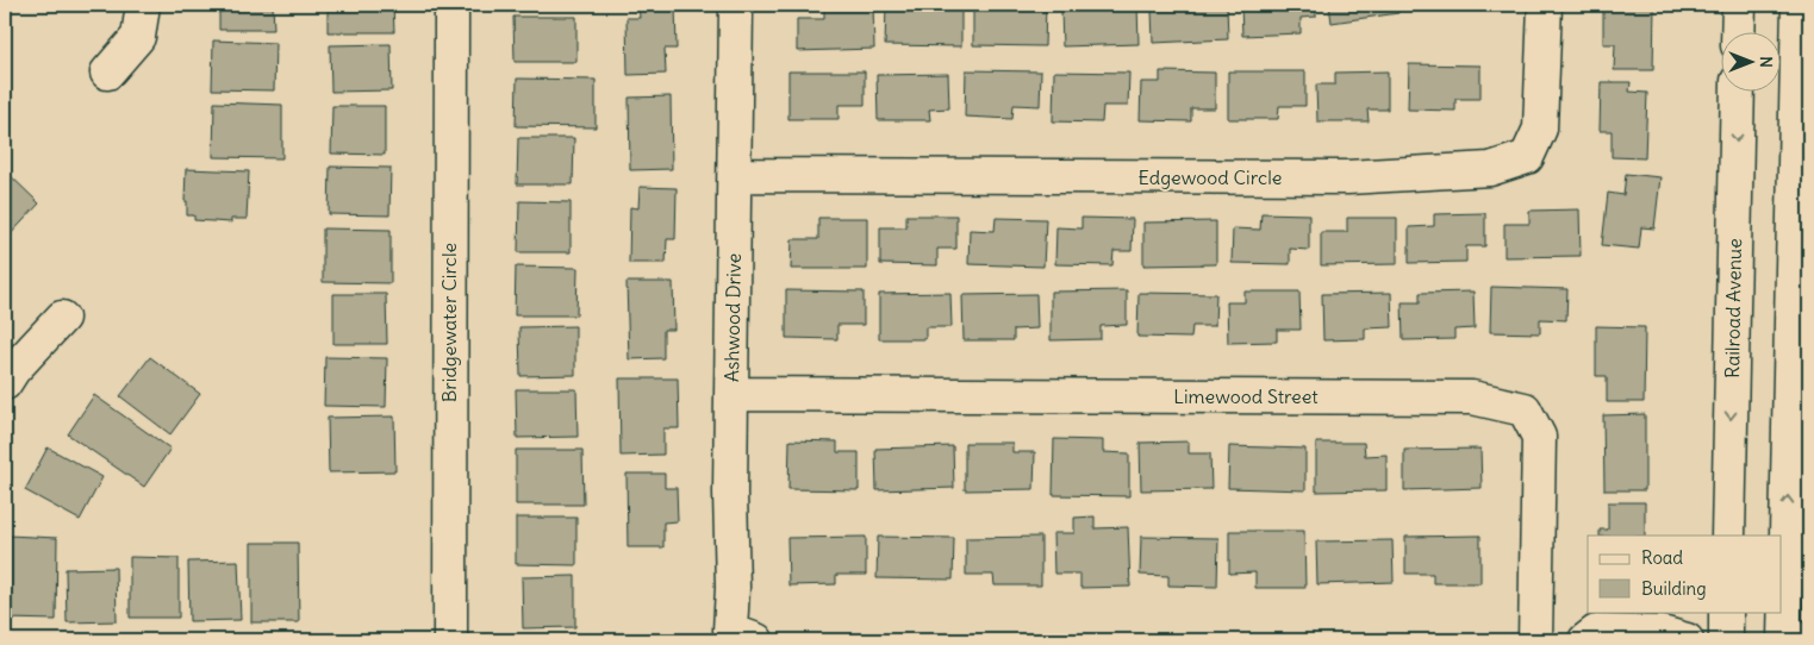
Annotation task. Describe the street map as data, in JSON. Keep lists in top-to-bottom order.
{
  "streets": {
    "street": [
      "Edgewood Circle",
      "Railroad Avenue",
      "Ashwood Drive",
      "Bridgewater Circle",
      "Limewood Street"
    ]
  },
  "crossings": [
    ["Edgewood Circle", "Ashwood Drive"],
    ["Ashwood Drive", "Limewood Street"]
  ],
  "legend": ["Road", "Building"],
  "north": "right"
}
